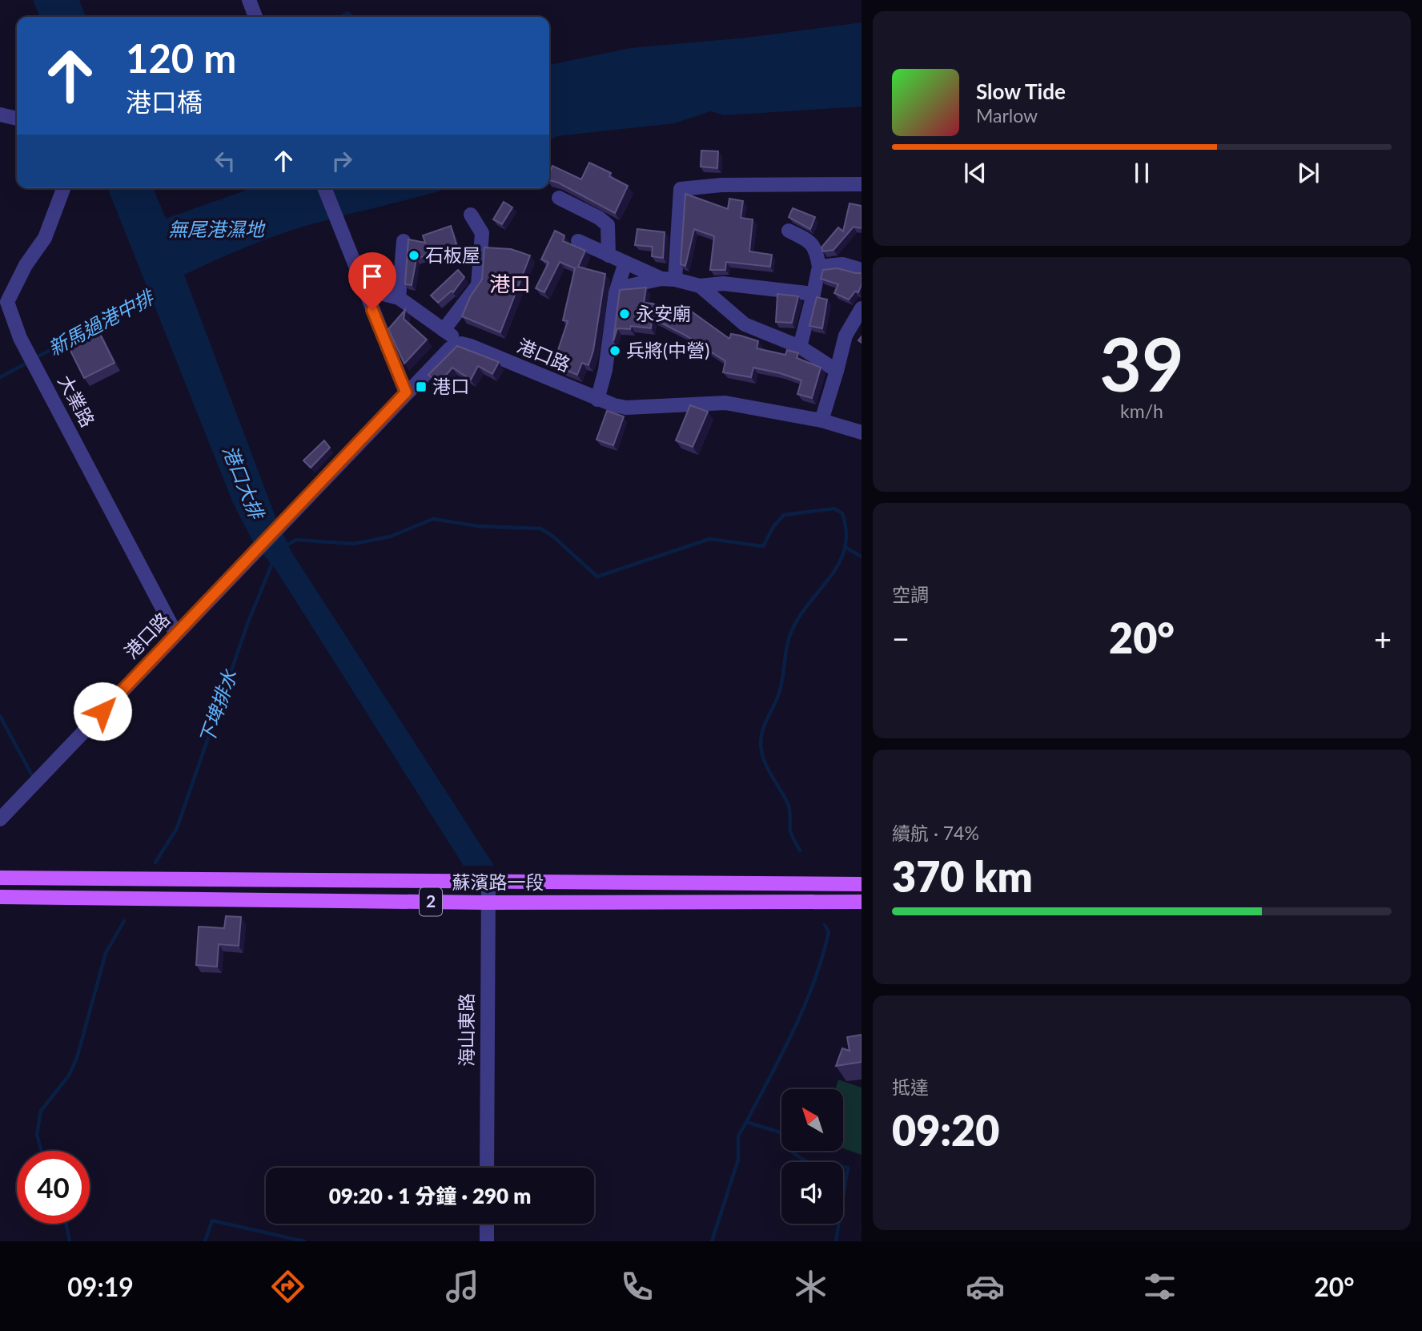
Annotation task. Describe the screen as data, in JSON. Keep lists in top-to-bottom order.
{
  "streets": {
    "main road": ["蘇濱路一段", "2"],
    "street": ["港口路", "大業路", "海山東路"]
  },
  "crossings": [
    ["港口路", "大業路"],
    ["蘇濱路一段", "海山東路"]
  ],
  "districts": ["港口"],
  "water": [
    "無尾港濕地",
    "新馬過港中排",
    "港口大排",
    "下埤排水"
  ],
  "places": {
    "other": ["石板屋", "永安廟", "兵將(中營)"],
    "transit": ["港口"]
  },
  "north": "top left",
  "page": {
    "turn": ["120 m", "港口橋"],
    "song": ["Slow Tide", "Marlow"],
    "tile": [
      ["39", "km/h"],
      "空調",
      ["續航 · 74%", "370 km"],
      ["抵達", "09:20"]
    ],
    "heat": ["−", "20°", "+"],
    "limit": "40",
    "trip": "09:20 · 1 分鐘 · 290 m",
    "tabs": ["09:19", "20°"]
  }
}
